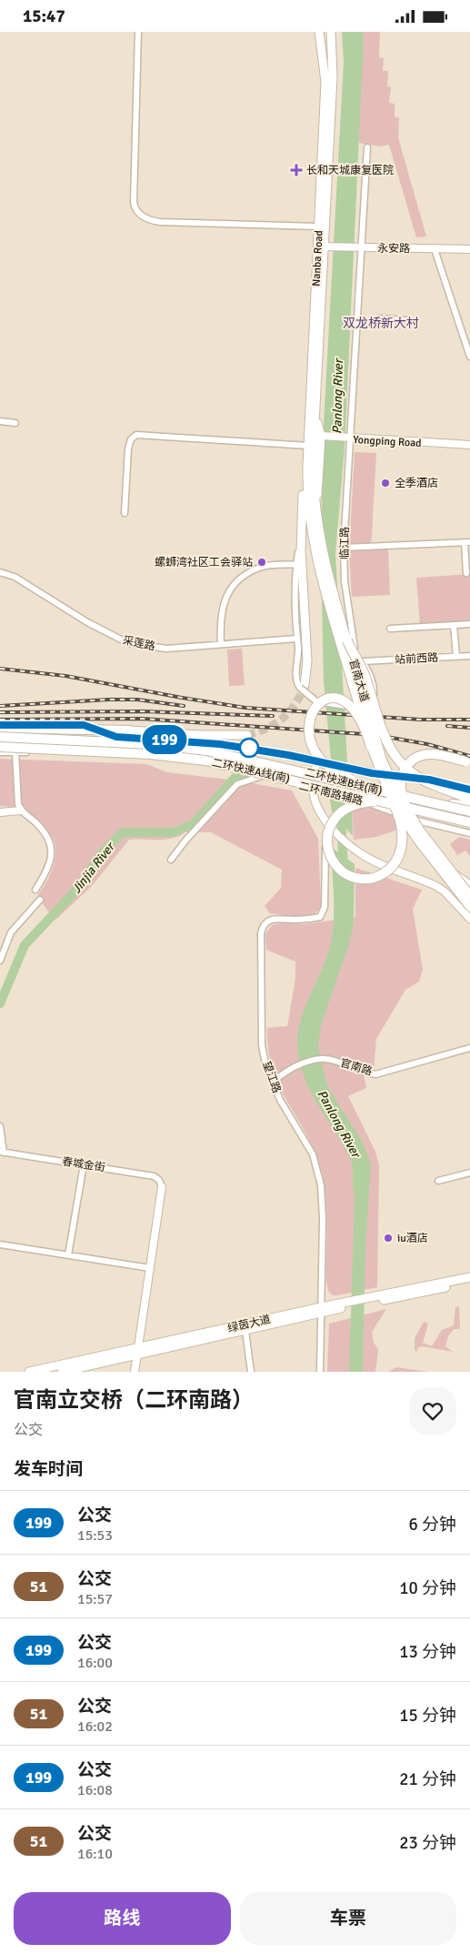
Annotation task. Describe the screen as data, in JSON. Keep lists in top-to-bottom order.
{
  "streets": {
    "highway": ["二环快速A线(南)", "二环快速B线(南)"],
    "main road": ["Nanba Road", "官南大道", "绿茵大道"],
    "street": [
      "永安路",
      "Yongping Road",
      "临江路",
      "采莲路",
      "站前西路",
      "二环南路辅路",
      "官南路",
      "望江路",
      "春城金街"
    ]
  },
  "crossings": [
    ["永安路", "Nanba Road"],
    ["永安路", "临江路"],
    ["Nanba Road", "官南大道"],
    ["Yongping Road", "临江路"],
    ["临江路", "站前西路"],
    ["官南大道", "二环快速B线(南)"],
    ["官南路", "望江路"],
    ["望江路", "绿茵大道"]
  ],
  "districts": ["双龙桥新大村"],
  "water": ["Panlong River", "Jinjia River"],
  "places": {
    "health": ["长和天城康复医院"],
    "other": ["全季酒店", "螺蛳湾社区工会驿站", "iu酒店"]
  },
  "lines": ["bus line 199"],
  "page": {
    "status": "15:47",
    "on_map": "199",
    "heading": [
      ["官南立交桥（二环南路）", "公交"],
      "发车时间"
    ],
    "list": [
      {
        "mark": "199",
        "name": "公交",
        "note": "15:53",
        "value": "6 分钟"
      },
      {
        "mark": "51",
        "name": "公交",
        "note": "15:57",
        "value": "10 分钟"
      },
      {
        "mark": "199",
        "name": "公交",
        "note": "16:00",
        "value": "13 分钟"
      },
      {
        "mark": "51",
        "name": "公交",
        "note": "16:02",
        "value": "15 分钟"
      },
      {
        "mark": "199",
        "name": "公交",
        "note": "16:08",
        "value": "21 分钟"
      },
      {
        "mark": "51",
        "name": "公交",
        "note": "16:10",
        "value": "23 分钟"
      }
    ],
    "buttons": ["路线", "车票"]
  }
}
